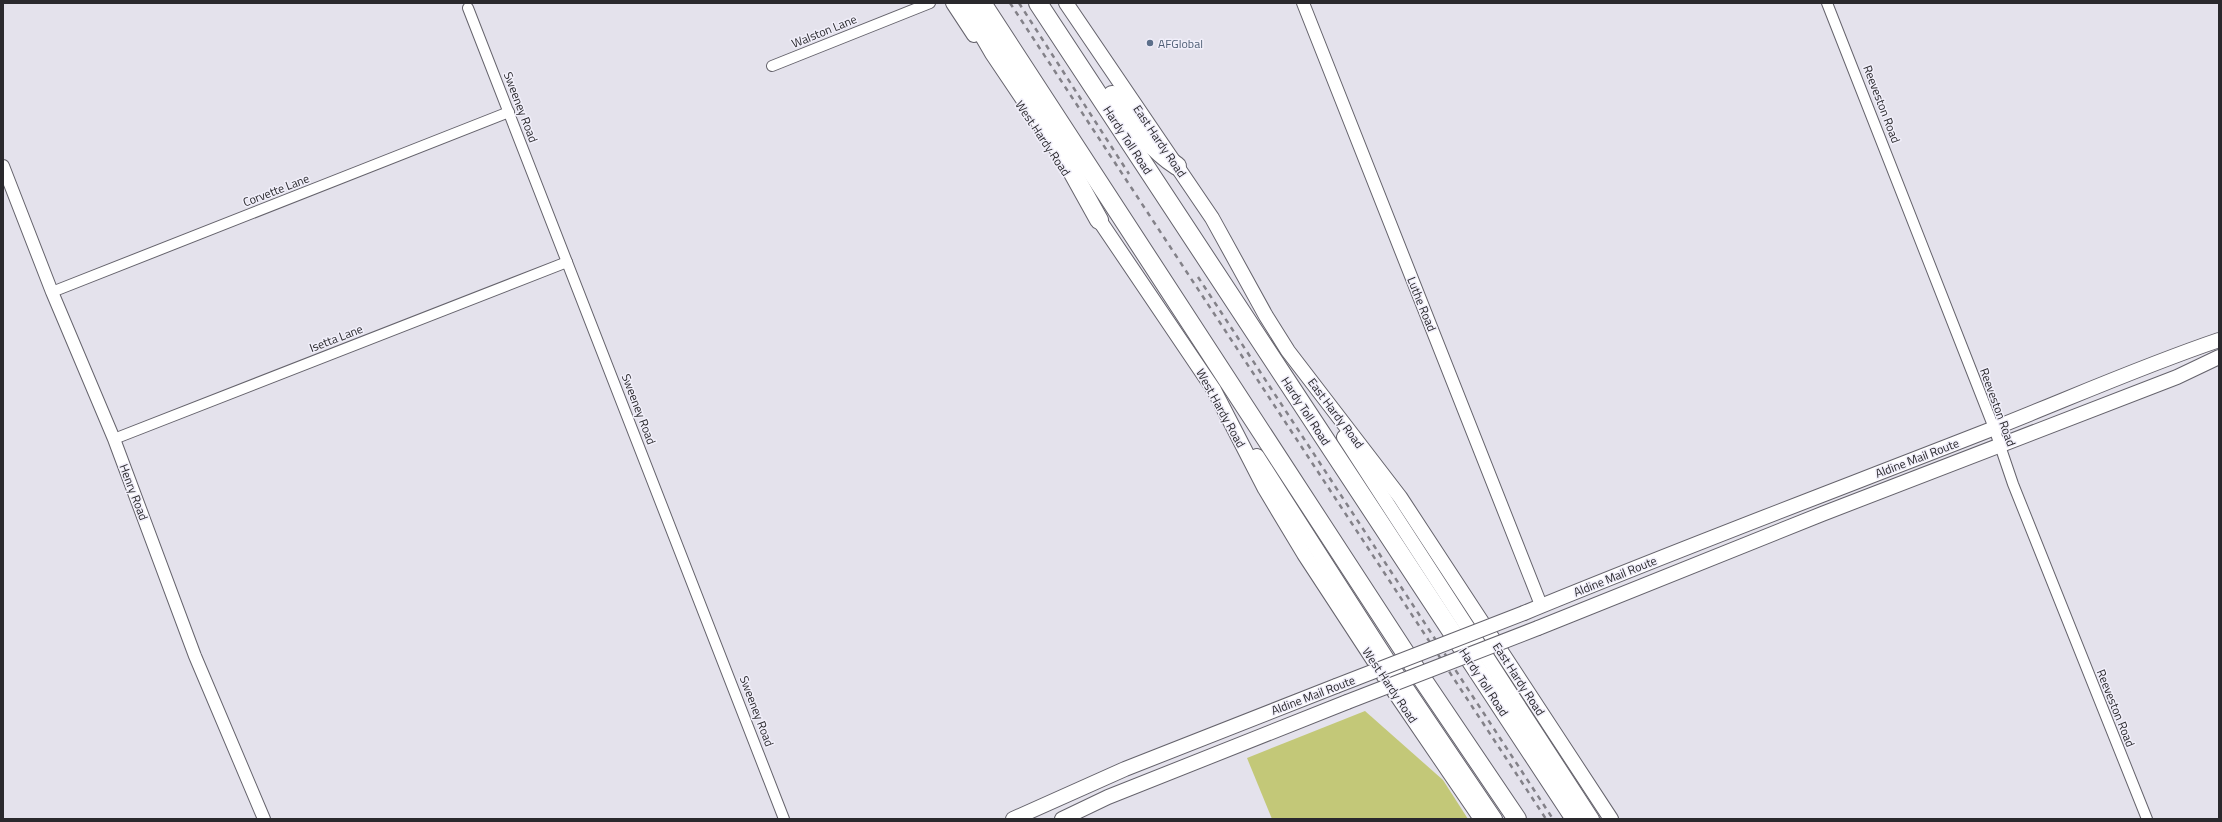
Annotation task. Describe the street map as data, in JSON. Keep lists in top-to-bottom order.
{
  "streets": {
    "highway": ["Hardy Toll Road"],
    "main road": ["West Hardy Road", "East Hardy Road", "Aldine Mail Route"],
    "street": [
      "Walston Lane",
      "Reeveston Road",
      "Sweeney Road",
      "Corvette Lane",
      "Luthe Road",
      "Isetta Lane",
      "Henry Road"
    ]
  },
  "crossings": [
    ["Reeveston Road", "Aldine Mail Route"],
    ["Sweeney Road", "Corvette Lane"],
    ["Sweeney Road", "Isetta Lane"],
    ["Corvette Lane", "Henry Road"],
    ["Luthe Road", "Aldine Mail Route"],
    ["Isetta Lane", "Henry Road"]
  ],
  "places": ["AFGlobal"]
}
